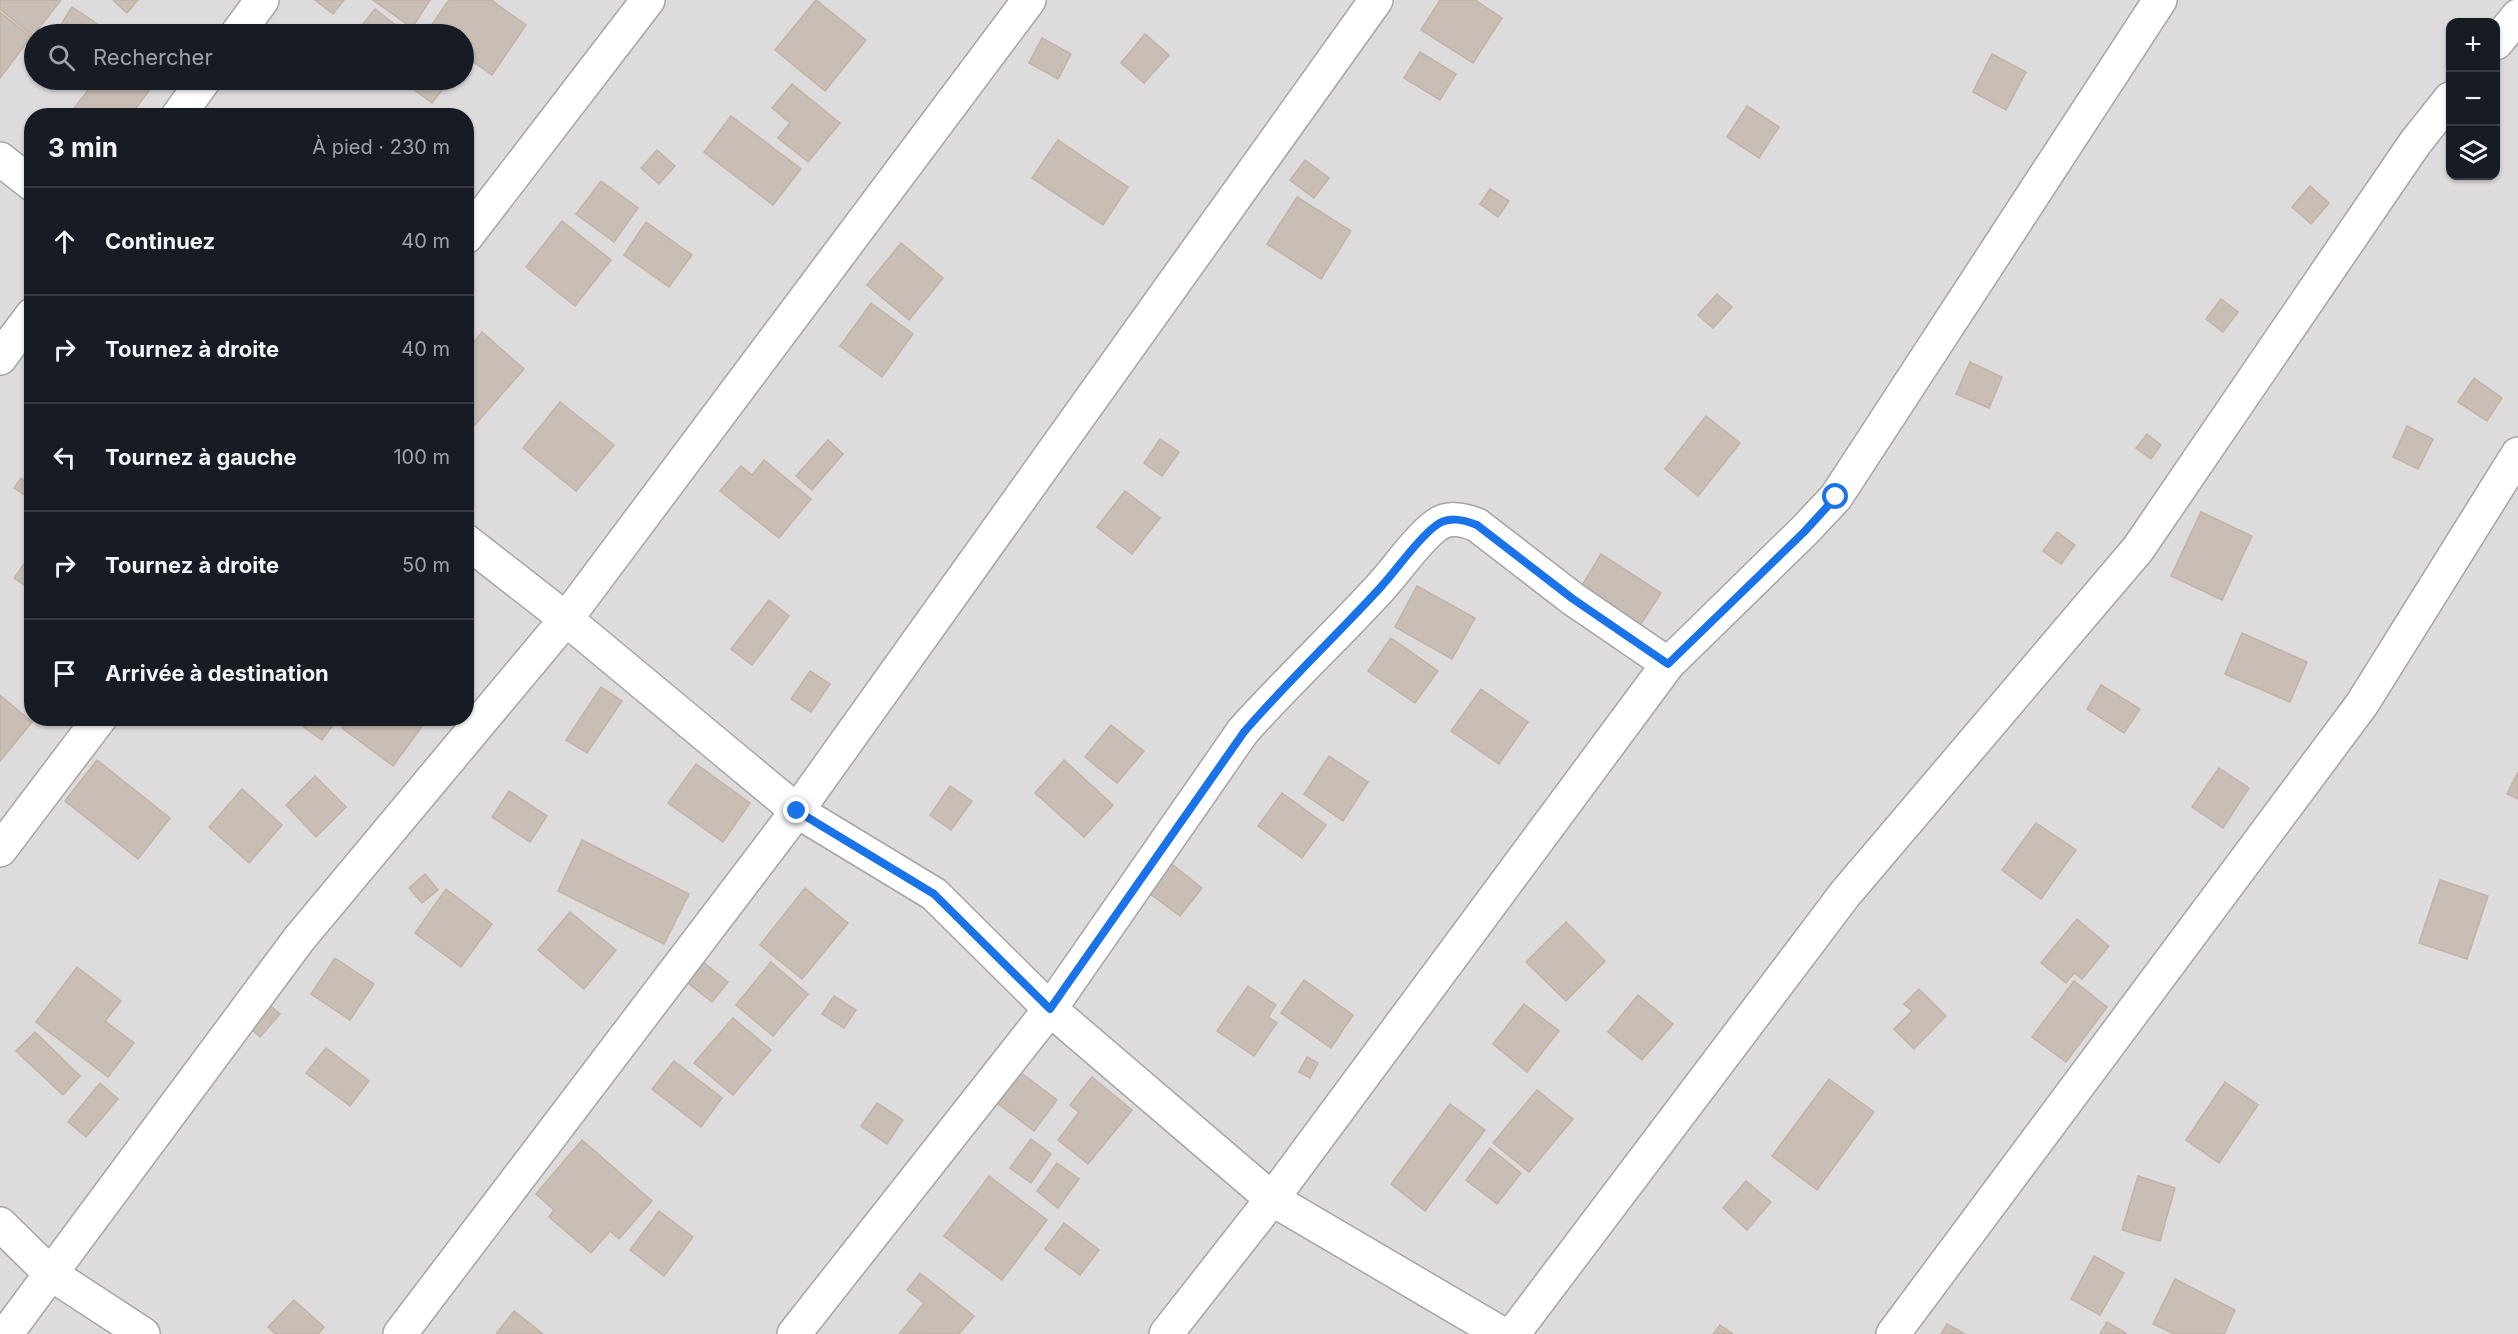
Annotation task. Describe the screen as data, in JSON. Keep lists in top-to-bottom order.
{
  "page": {
    "map_buttons": ["+", "−"],
    "search": "Rechercher",
    "heading": ["3 min", "À pied · 230 m"],
    "list": [
      ["Continuez", "40 m"],
      ["Tournez à droite", "40 m"],
      ["Tournez à gauche", "100 m"],
      ["Tournez à droite", "50 m"],
      "Arrivée à destination"
    ]
  }
}
